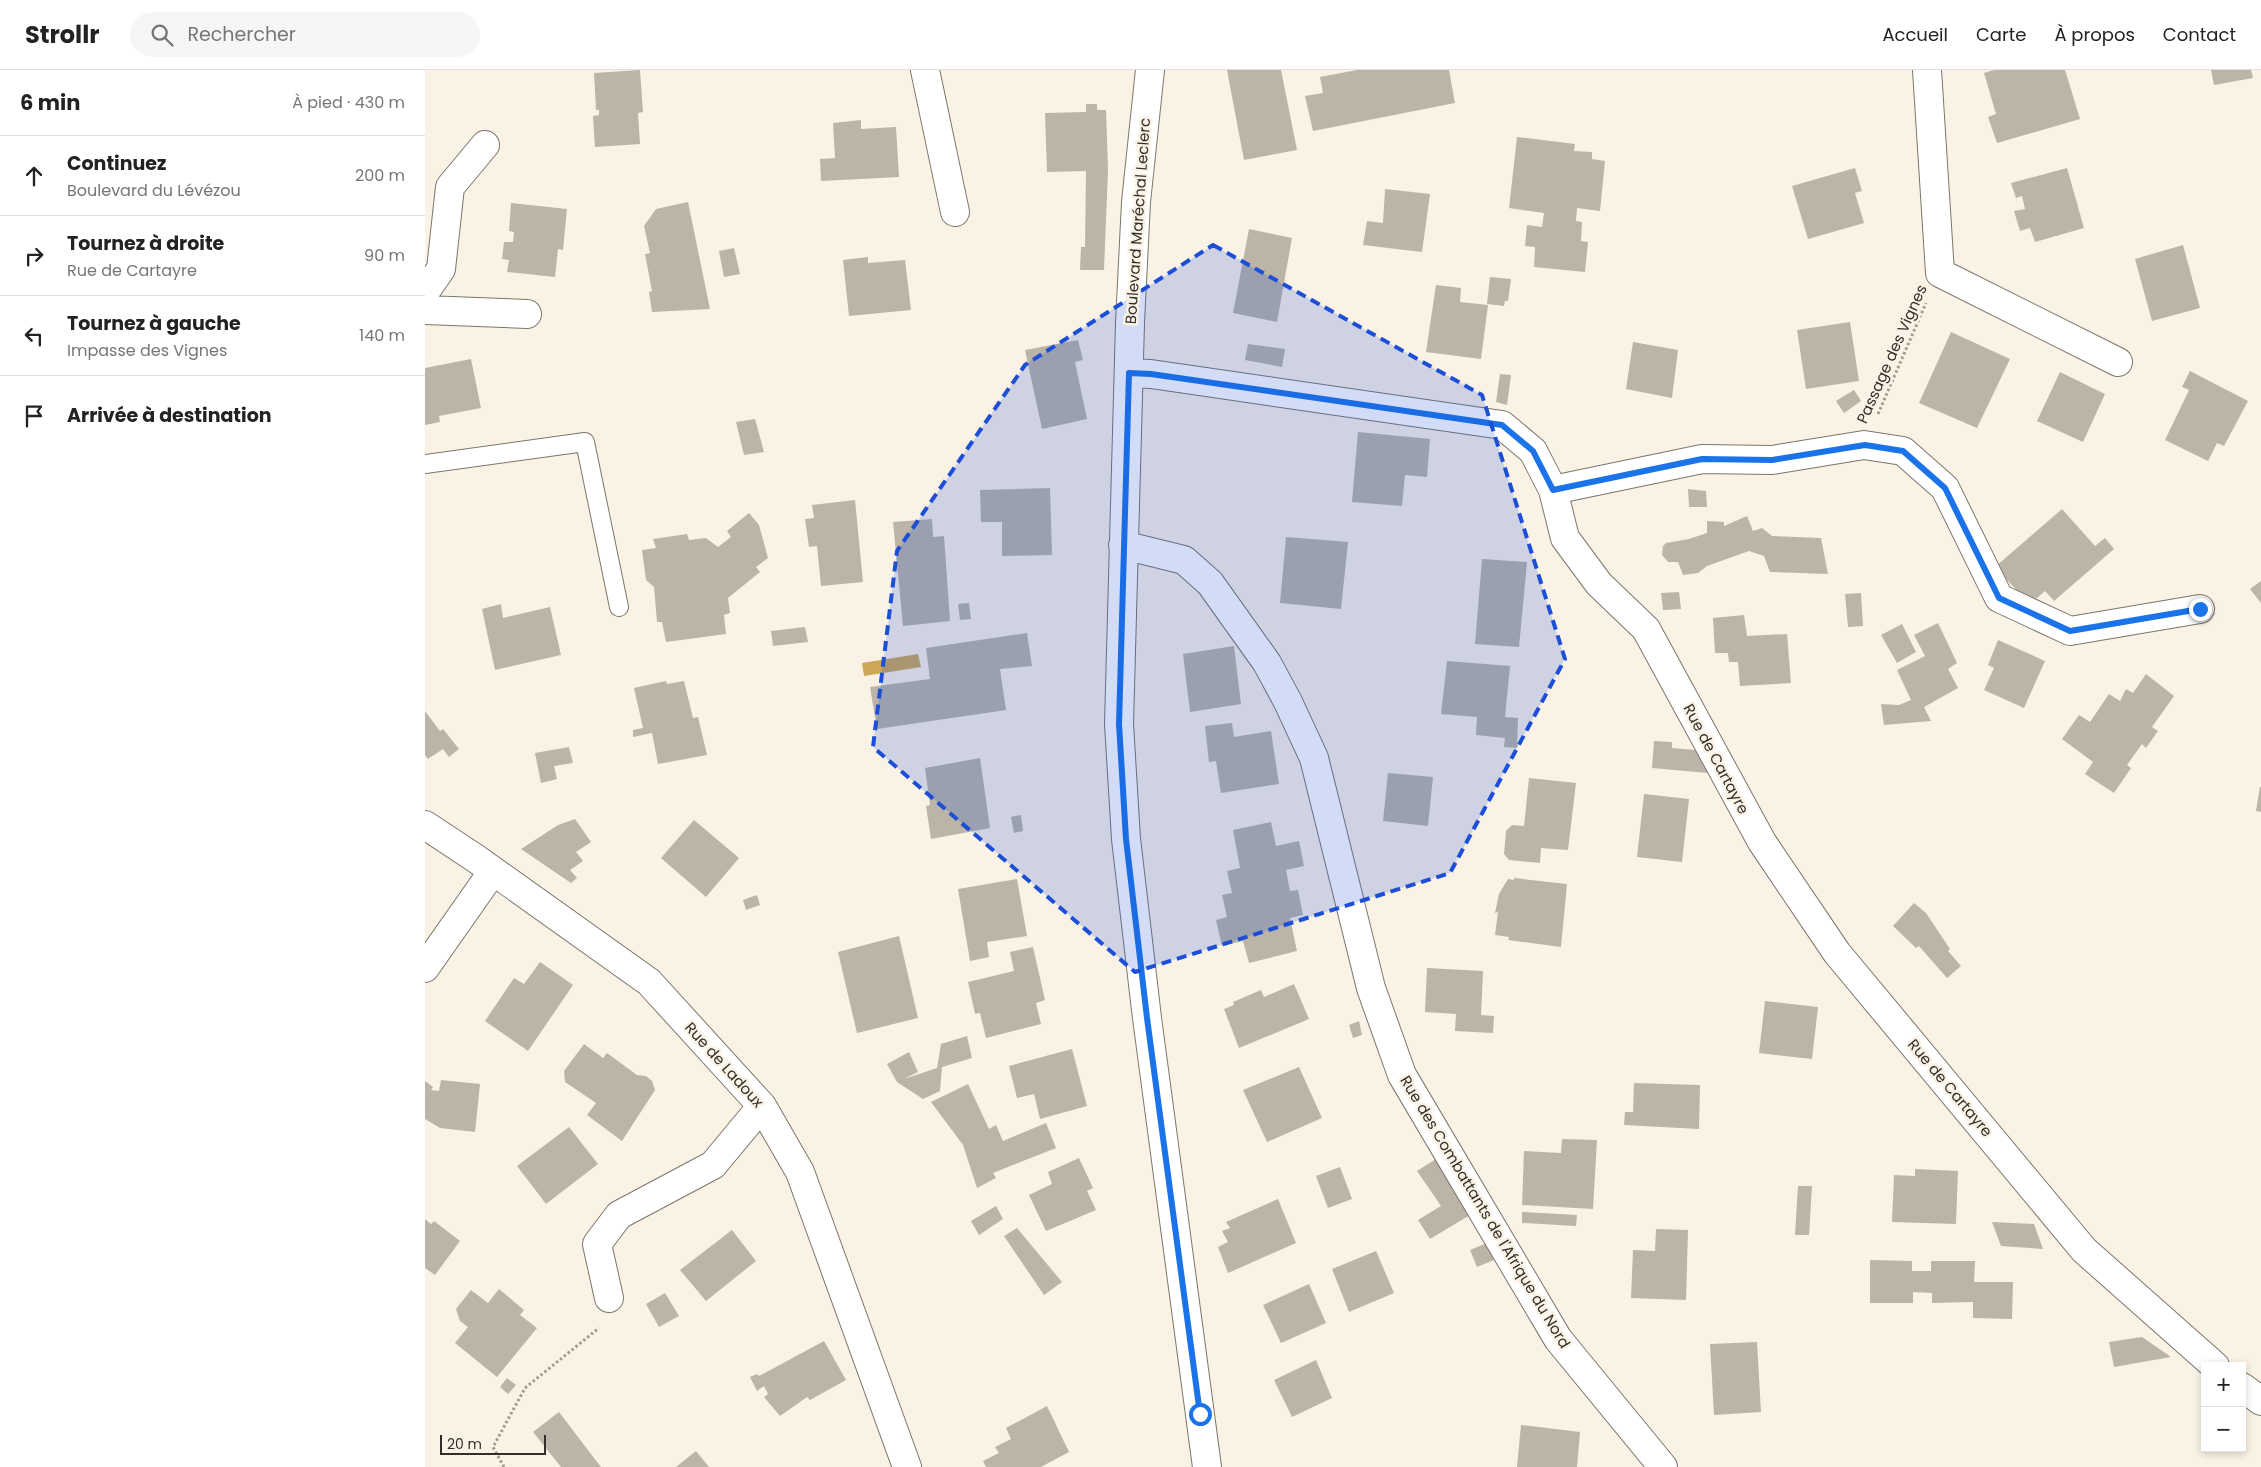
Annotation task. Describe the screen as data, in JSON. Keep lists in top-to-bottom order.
{
  "streets": {
    "street": [
      "Boulevard Maréchal Leclerc",
      "Rue de Cartayre",
      "Rue de Ladoux",
      "Rue des Combattants de l'Afrique du Nord"
    ],
    "path": ["Passage des Vignes"]
  },
  "crossings": [
    ["Boulevard Maréchal Leclerc", "Rue de Cartayre"],
    ["Boulevard Maréchal Leclerc", "Rue des Combattants de l'Afrique du Nord"]
  ],
  "scale_bar": "20 m",
  "page": {
    "header": "Strollr",
    "search": "Rechercher",
    "nav": [
      "Accueil",
      "Carte",
      "À propos",
      "Contact"
    ],
    "heading": ["6 min", "À pied · 430 m"],
    "list": [
      ["Continuez", "Boulevard du Lévézou", "200 m"],
      ["Tournez à droite", "Rue de Cartayre", "90 m"],
      ["Tournez à gauche", "Impasse des Vignes", "140 m"],
      "Arrivée à destination"
    ],
    "map_buttons": ["+", "−"],
    "scale": "20 m"
  }
}
